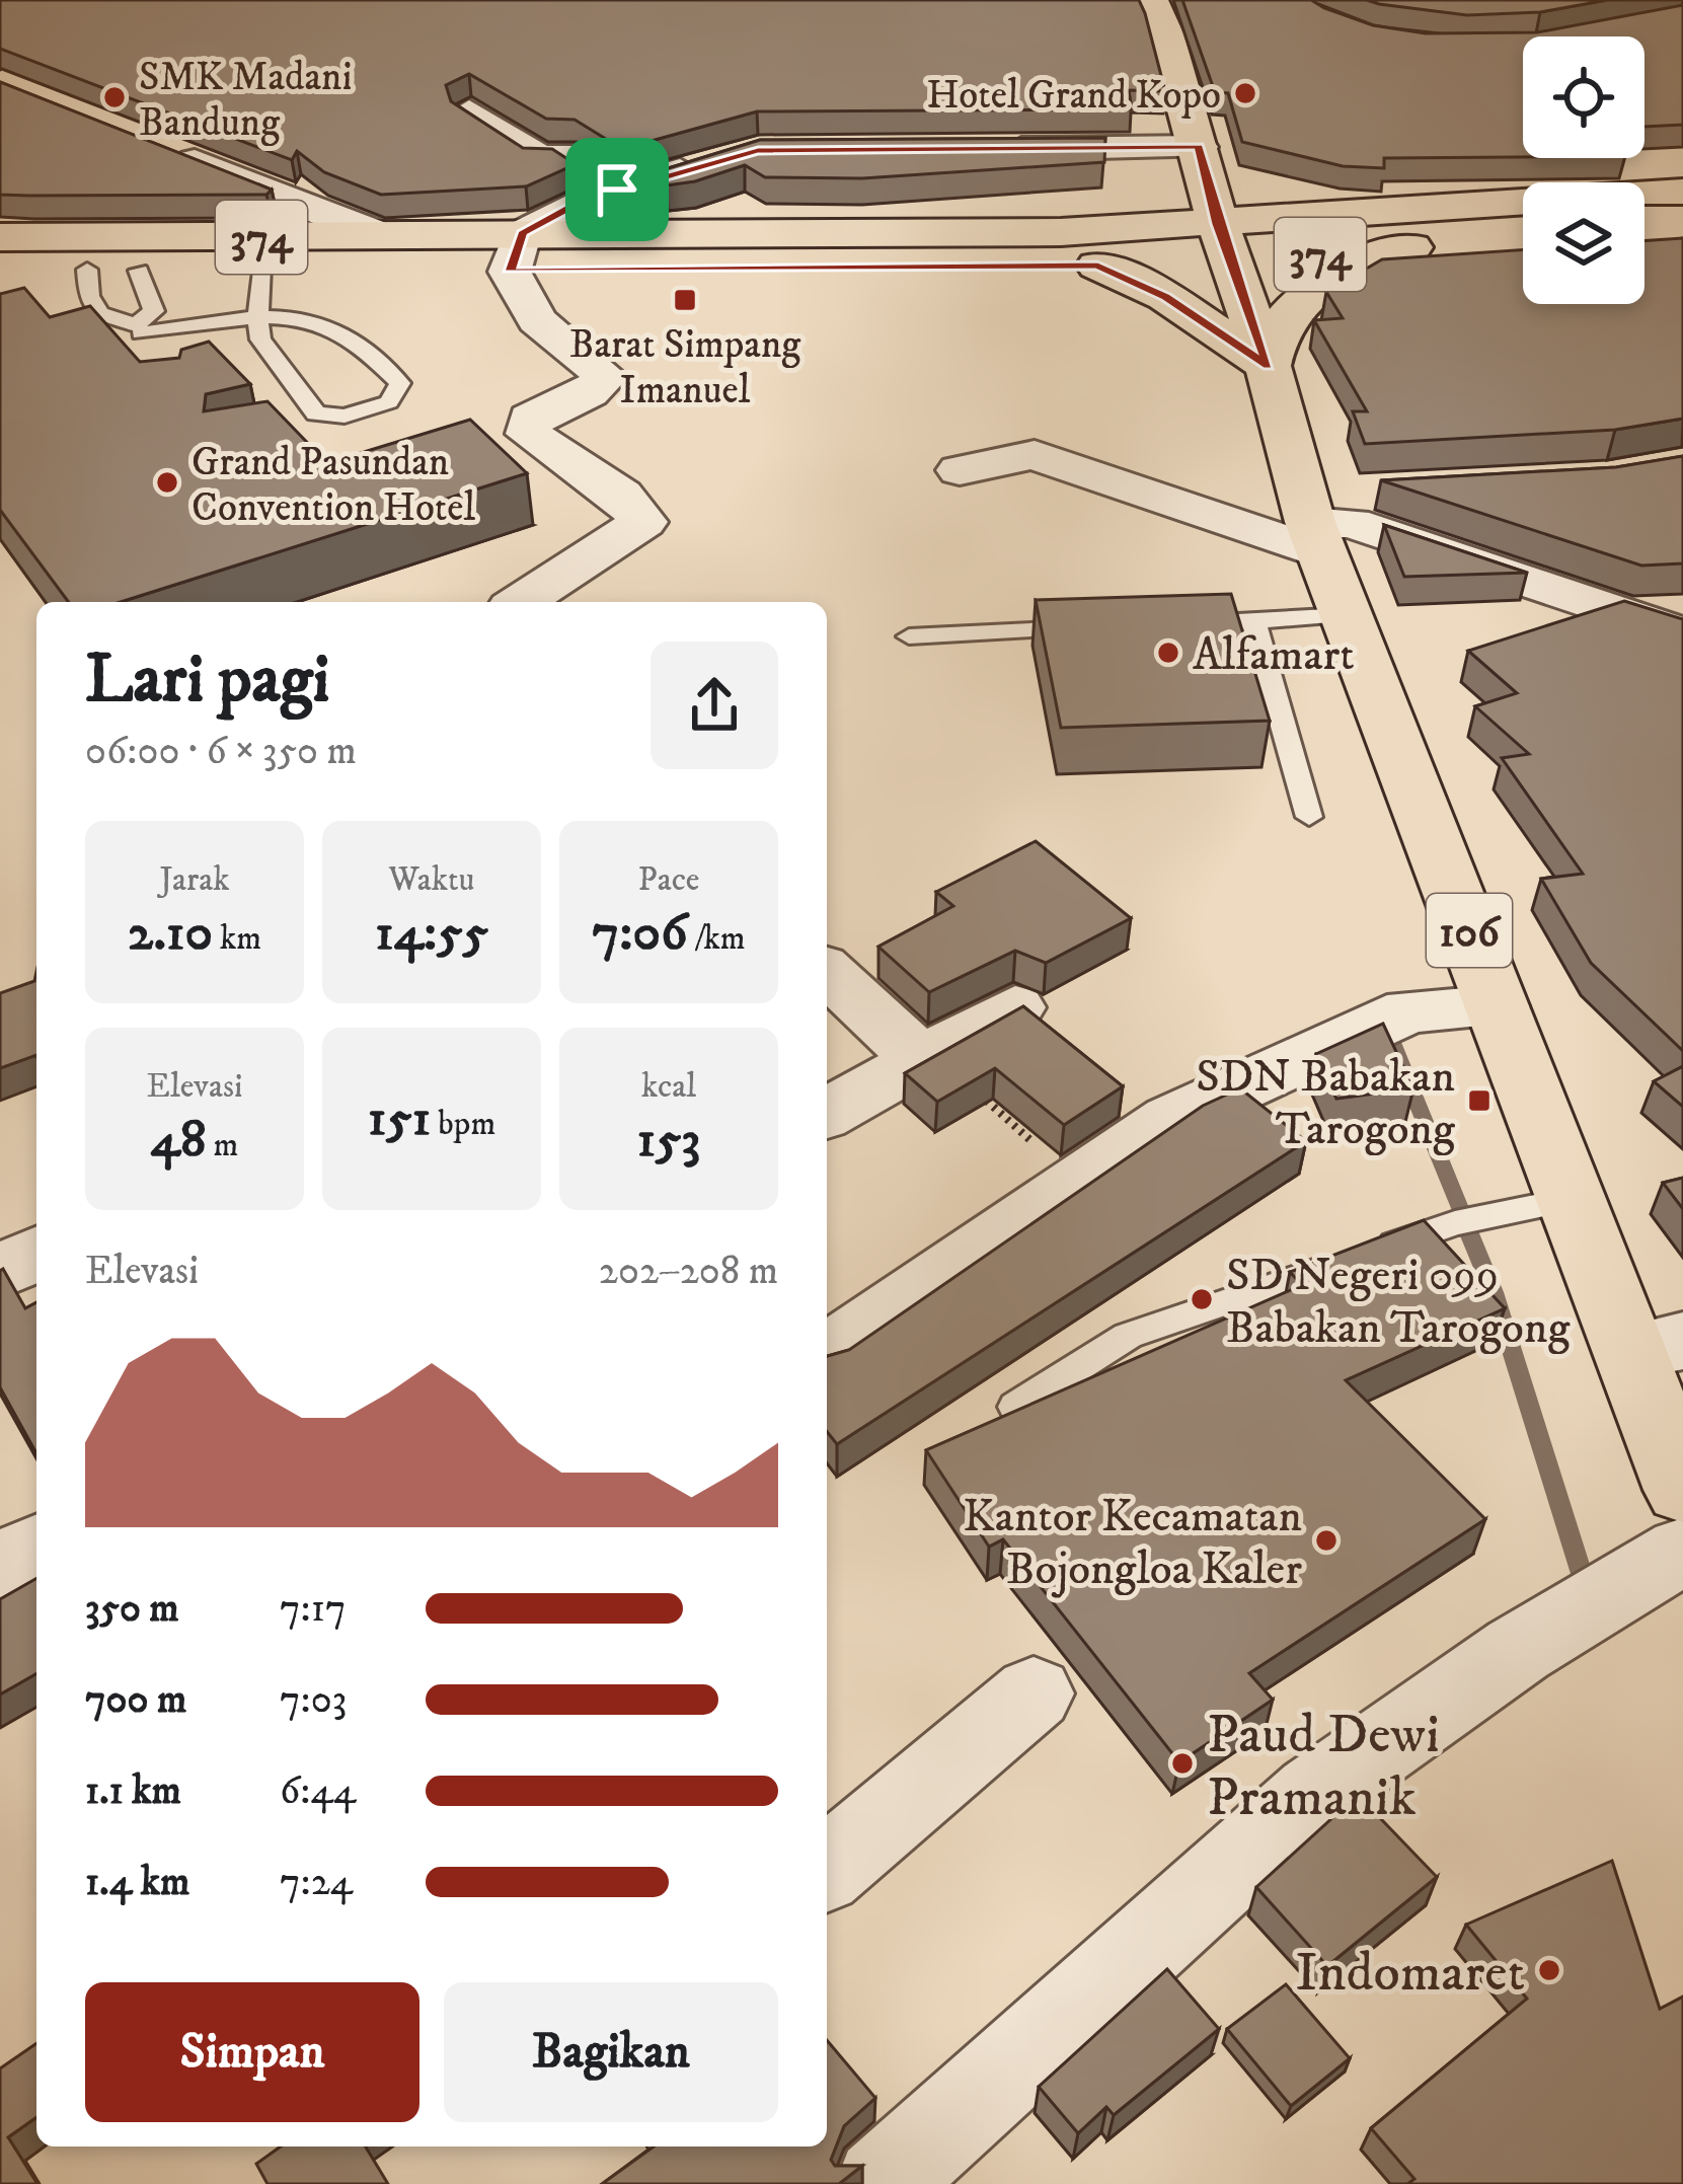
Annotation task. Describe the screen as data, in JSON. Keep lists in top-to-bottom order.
{
  "streets": {
    "main road": ["374", "106"]
  },
  "crossings": [
    ["374", "106"]
  ],
  "places": {
    "other": [
      "Hotel Grand Kopo",
      "SMK Madani Bandung",
      "Grand Pasundan Convention Hotel",
      "Alfamart",
      "SD Negeri 099 Babakan Tarogong",
      "Kantor Kecamatan Bojongloa Kaler",
      "Paud Dewi Pramanik",
      "Indomaret"
    ],
    "transit": ["Barat Simpang Imanuel", "SDN Babakan Tarogong"]
  },
  "page": {
    "heading": ["Lari pagi", "06:00 · 6 × 350 m"],
    "stats": [
      ["Jarak", "2.10 km"],
      ["Waktu", "14:55"],
      ["Pace", "7:06 /km"],
      ["Elevasi", "48 m"],
      ["151 bpm"],
      ["kcal", "153"]
    ],
    "chart": ["Elevasi", "202–208 m"],
    "list": [
      {
        "name": "350 m",
        "note": "7:17"
      },
      {
        "name": "700 m",
        "note": "7:03"
      },
      {
        "name": "1.1 km",
        "note": "6:44"
      },
      {
        "name": "1.4 km",
        "note": "7:24"
      }
    ],
    "buttons": ["Simpan", "Bagikan"]
  }
}
